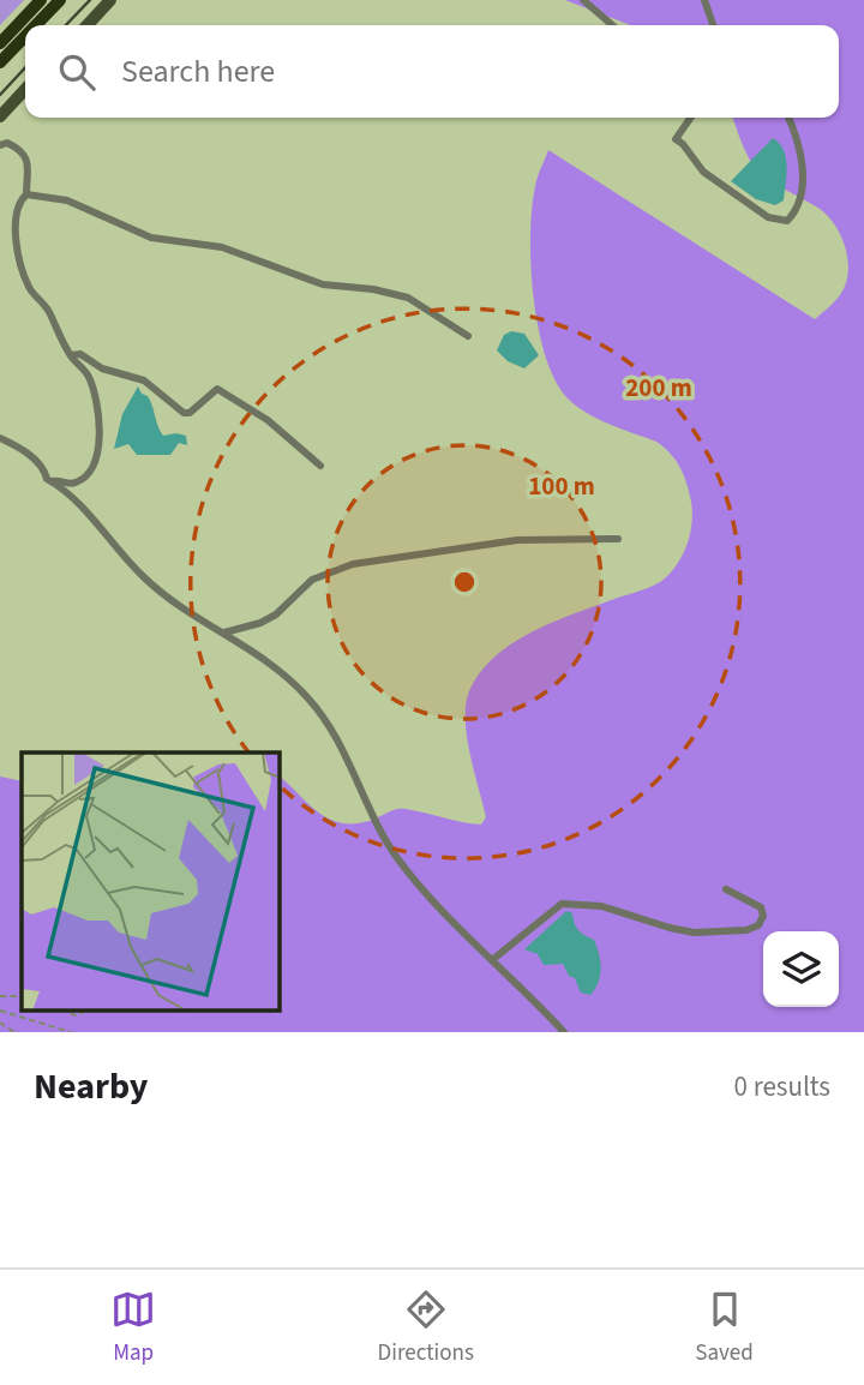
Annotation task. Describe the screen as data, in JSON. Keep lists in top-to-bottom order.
{
  "page": {
    "search": "Search here",
    "heading": ["Nearby", "0 results"],
    "nav": ["Map", "Directions", "Saved"]
  },
  "rings": ["200 m", "100 m"]
}
